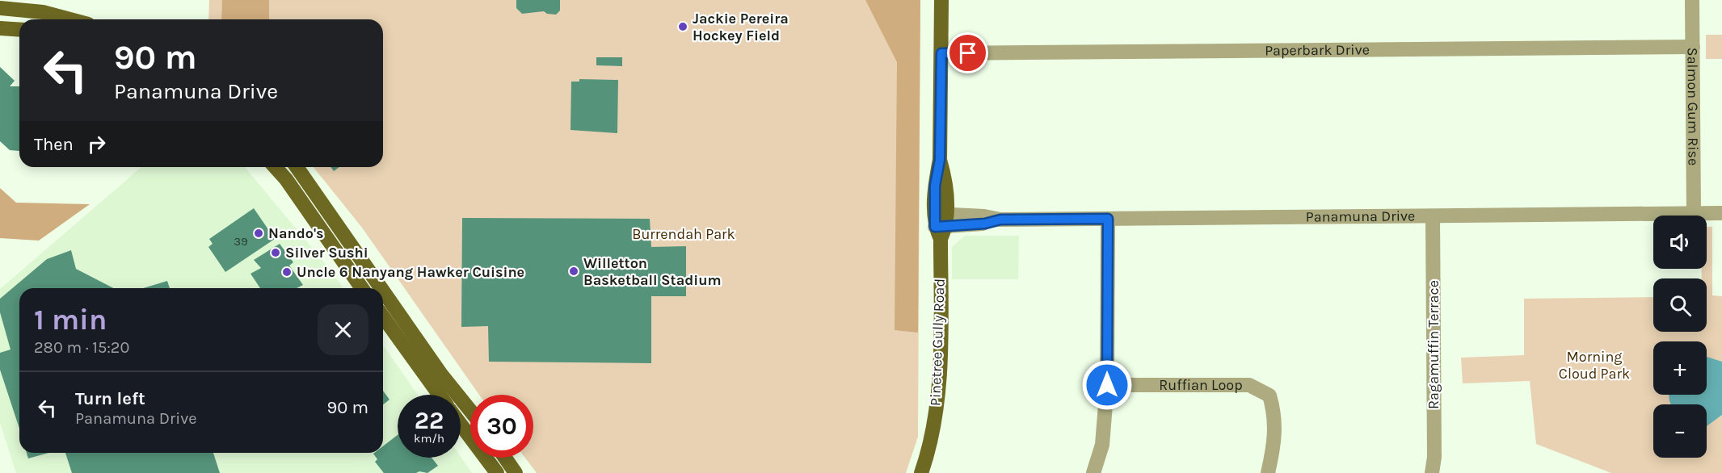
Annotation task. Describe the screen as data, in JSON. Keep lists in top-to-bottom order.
{
  "streets": {
    "main road": ["Pinetree Gully Road"],
    "street": [
      "Paperbark Drive",
      "Salmon Gum Rise",
      "Panamuna Drive",
      "Ragamuffin Terrace",
      "Ruffian Loop"
    ]
  },
  "crossings": [
    ["Paperbark Drive", "Salmon Gum Rise"],
    ["Paperbark Drive", "Pinetree Gully Road"],
    ["Salmon Gum Rise", "Panamuna Drive"],
    ["Panamuna Drive", "Pinetree Gully Road"],
    ["Panamuna Drive", "Ragamuffin Terrace"]
  ],
  "parks": ["Burrendah Park", "Morning Cloud Park"],
  "places": [
    "Jackie Pereira Hockey Field",
    "Nando's",
    "Silver Sushi",
    "Willetton Basketball Stadium",
    "Uncle 6 Nanyang Hawker Cuisine"
  ],
  "house_numbers": ["39"],
  "page": {
    "turn": ["90 m", "Panamuna Drive"],
    "then": "Then",
    "map_buttons": ["+", "−"],
    "heading": ["1 min", "280 m · 15:20"],
    "list": [
      {
        "name": "Turn left",
        "note": "Panamuna Drive",
        "value": "90 m"
      }
    ],
    "speed": "22 km/h",
    "limit": "30"
  }
}
